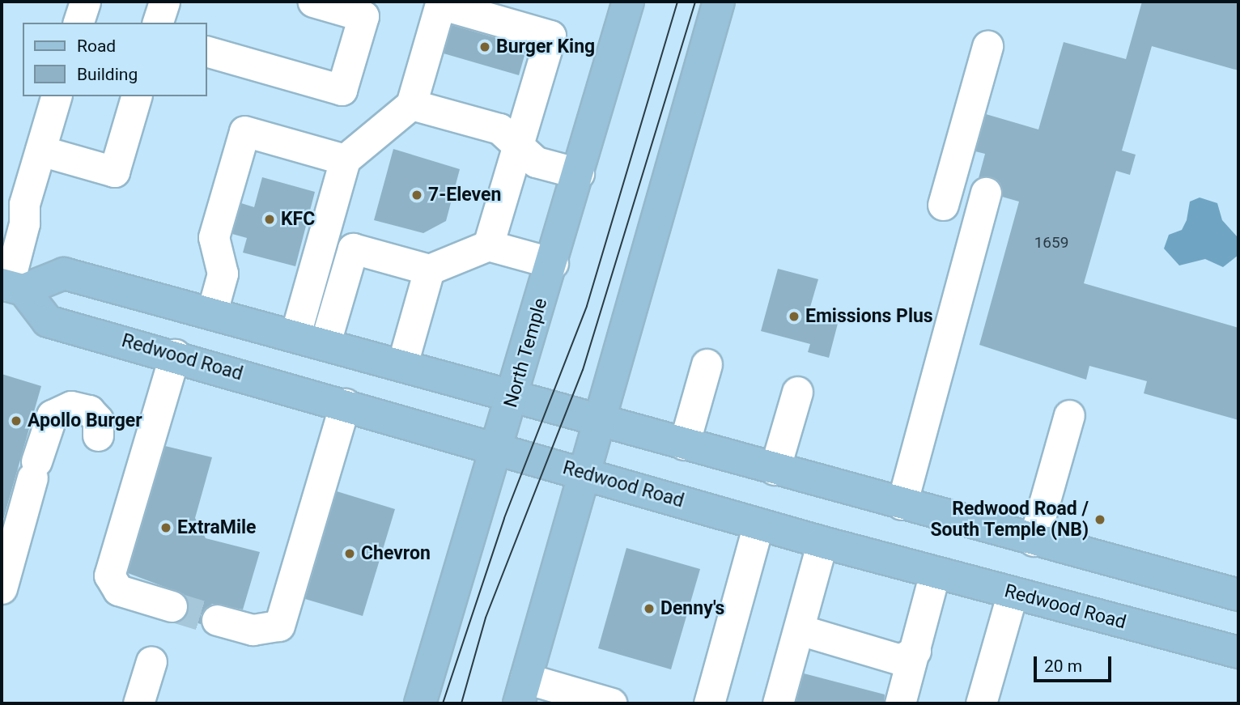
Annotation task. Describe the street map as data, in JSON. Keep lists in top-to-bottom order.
{
  "streets": {
    "main road": ["North Temple", "Redwood Road"]
  },
  "crossings": [
    ["North Temple", "Redwood Road"]
  ],
  "places": [
    "Burger King",
    "7-Eleven",
    "KFC",
    "Emissions Plus",
    "Apollo Burger",
    "Redwood Road / South Temple (NB)",
    "ExtraMile",
    "Chevron",
    "Denny's"
  ],
  "house_numbers": ["1659"],
  "legend": ["Road", "Building"],
  "scale_bar": "20 m"
}
